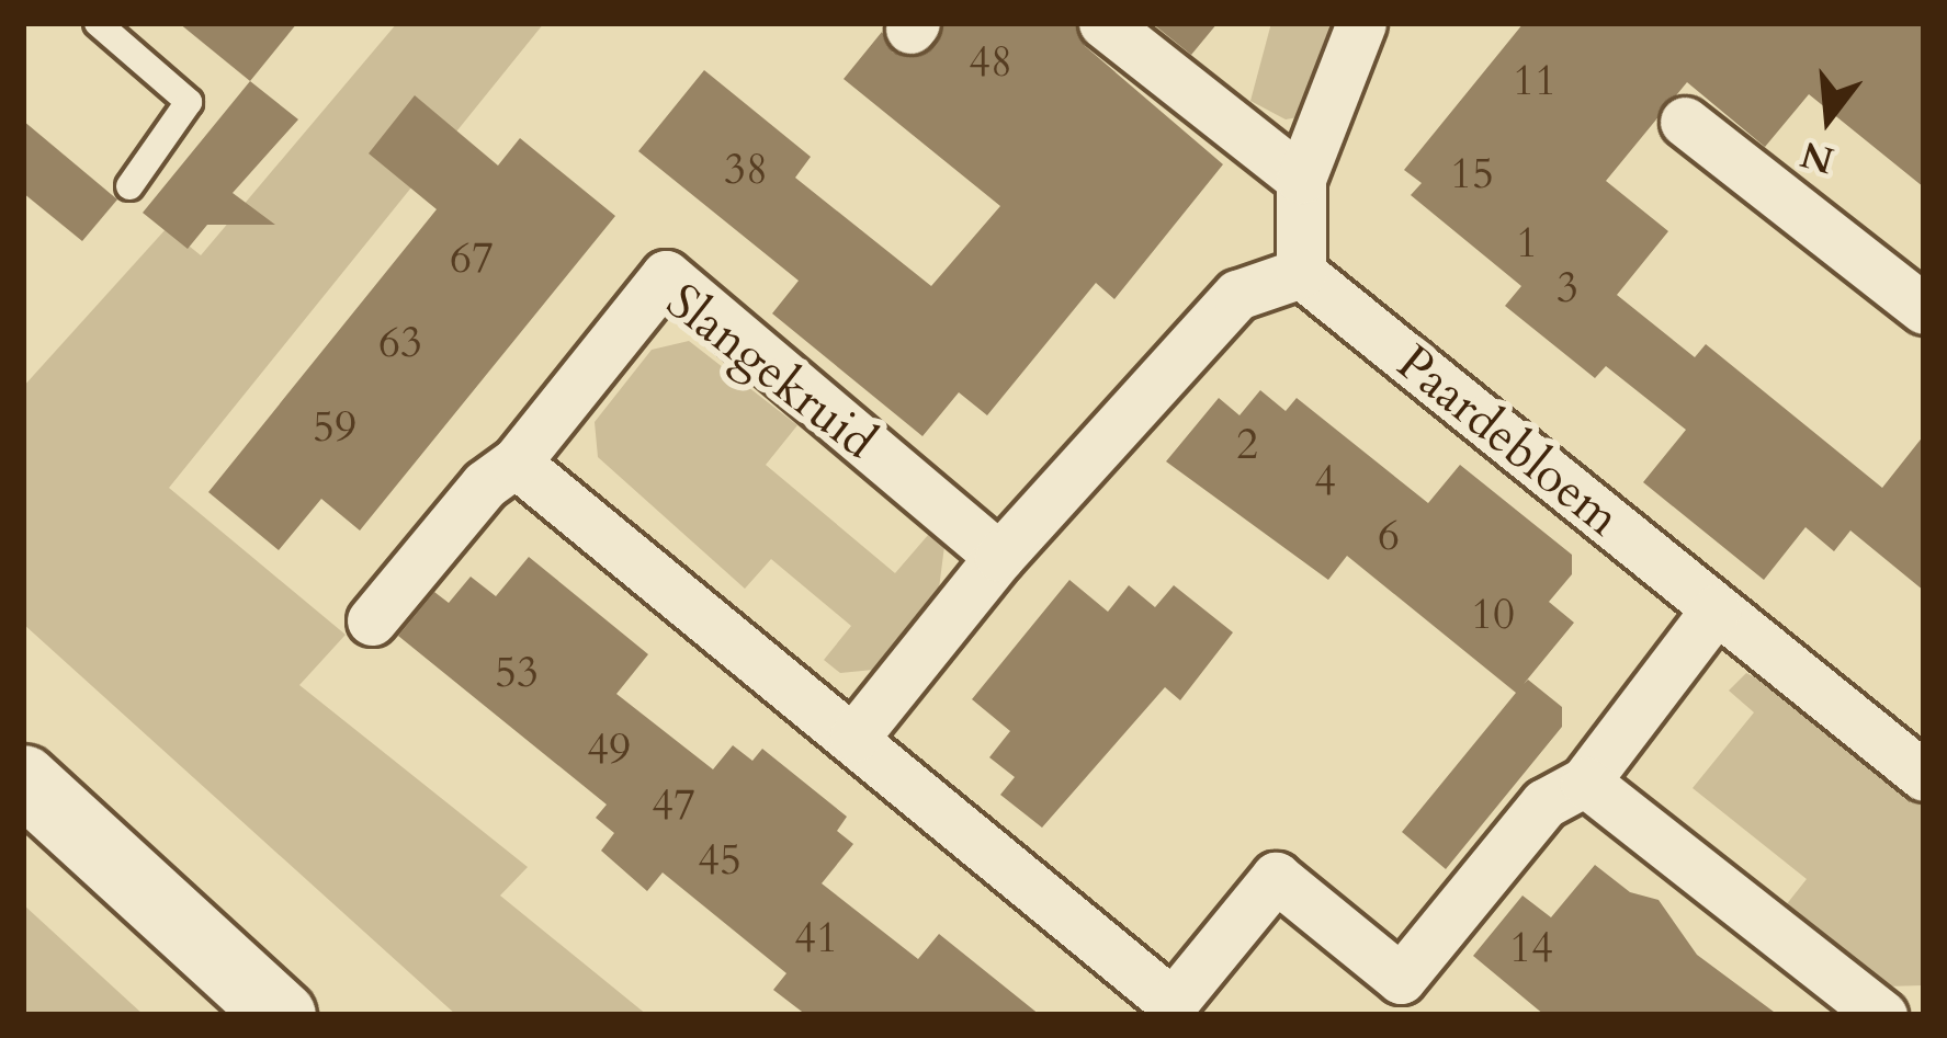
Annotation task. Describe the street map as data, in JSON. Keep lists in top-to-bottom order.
{
  "streets": {
    "street": ["Slangekruid", "Paardebloem"]
  },
  "house_numbers": [
    "48",
    "11",
    "38",
    "15",
    "1",
    "67",
    "3",
    "63",
    "59",
    "2",
    "4",
    "6",
    "10",
    "53",
    "49",
    "47",
    "45",
    "41",
    "14"
  ],
  "north": "bottom"
}
